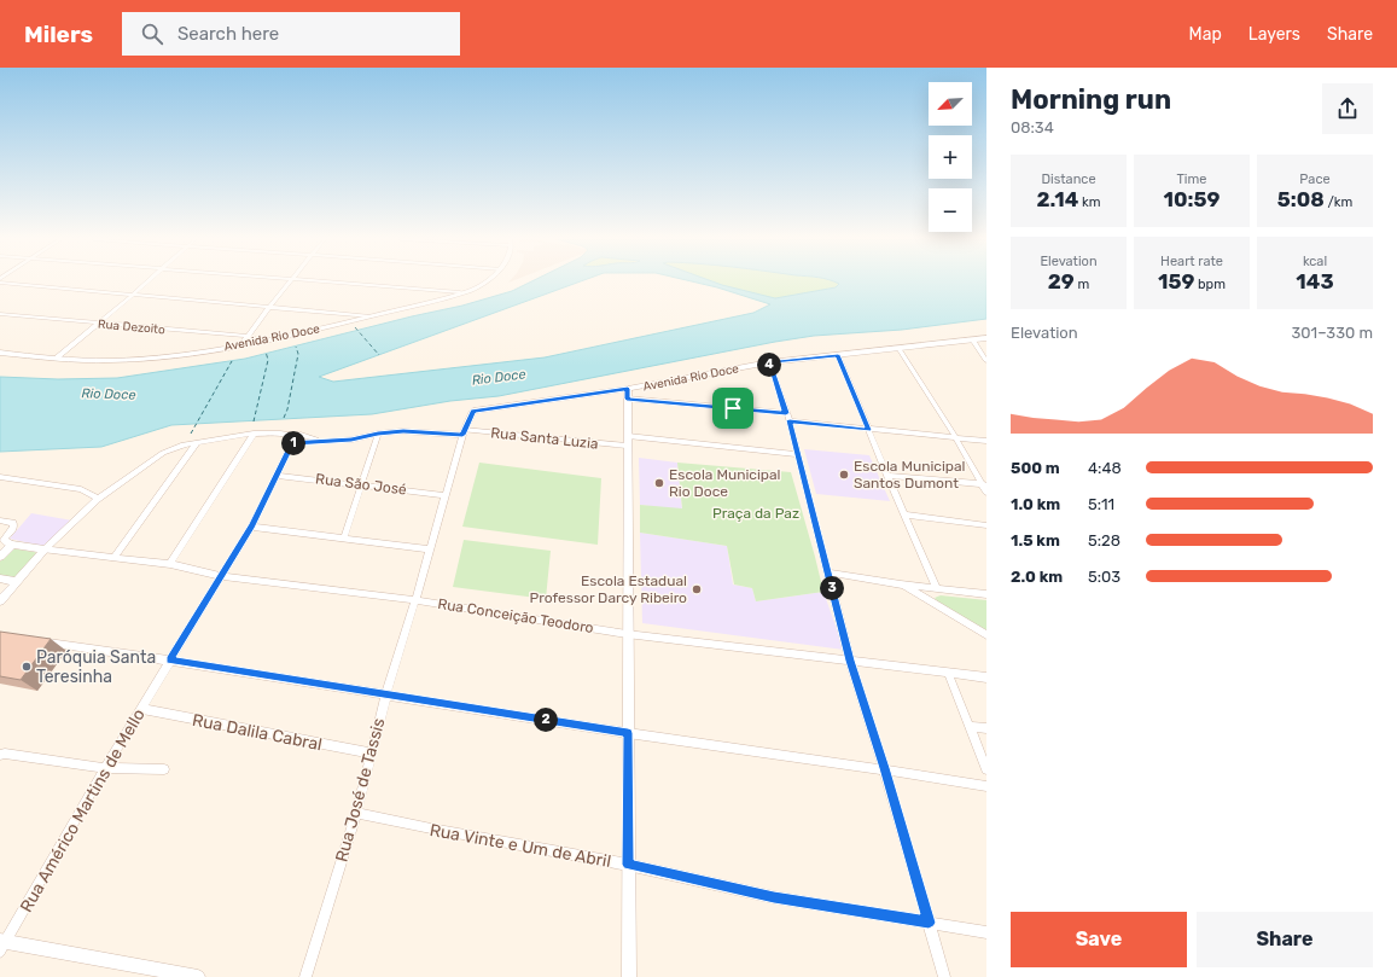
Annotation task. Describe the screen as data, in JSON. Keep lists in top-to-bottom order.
{
  "streets": {
    "street": [
      "Rua Dezoito",
      "Avenida Rio Doce",
      "Rua Santa Luzia",
      "Rua São José",
      "Rua Conceição Teodoro",
      "Rua Dalila Cabral",
      "Rua José de Tassis",
      "Rua Américo Martins de Mello",
      "Rua Vinte e Um de Abril"
    ]
  },
  "crossings": [
    ["Rua Dezoito", "Avenida Rio Doce"],
    ["Avenida Rio Doce", "Rua Santa Luzia"],
    ["Avenida Rio Doce", "Rua José de Tassis"],
    ["Rua Santa Luzia", "Rua José de Tassis"],
    ["Rua São José", "Rua José de Tassis"],
    ["Rua São José", "Rua Américo Martins de Mello"],
    ["Rua Conceição Teodoro", "Rua José de Tassis"],
    ["Rua Conceição Teodoro", "Rua Américo Martins de Mello"],
    ["Rua Dalila Cabral", "Rua José de Tassis"],
    ["Rua Dalila Cabral", "Rua Américo Martins de Mello"],
    ["Rua José de Tassis", "Rua Vinte e Um de Abril"]
  ],
  "water": ["Rio Doce"],
  "parks": ["Praça da Paz"],
  "places": [
    "Escola Municipal Santos Dumont",
    "Escola Municipal Rio Doce",
    "Escola Estadual Professor Darcy Ribeiro",
    "Paróquia Santa Teresinha"
  ],
  "north": "bottom left",
  "page": {
    "header": "Milers",
    "search": "Search here",
    "nav": ["Map", "Layers", "Share"],
    "heading": ["Morning run", "08:34"],
    "map_buttons": ["+", "−"],
    "stats": [
      ["Distance", "2.14 km"],
      ["Time", "10:59"],
      ["Pace", "5:08 /km"],
      ["Elevation", "29 m"],
      ["Heart rate", "159 bpm"],
      ["kcal", "143"]
    ],
    "chart": ["Elevation", "301–330 m"],
    "pins": [
      "4",
      "1",
      "3",
      "2"
    ],
    "list": [
      {
        "name": "500 m",
        "note": "4:48"
      },
      {
        "name": "1.0 km",
        "note": "5:11"
      },
      {
        "name": "1.5 km",
        "note": "5:28"
      },
      {
        "name": "2.0 km",
        "note": "5:03"
      }
    ],
    "buttons": ["Save", "Share"]
  }
}
